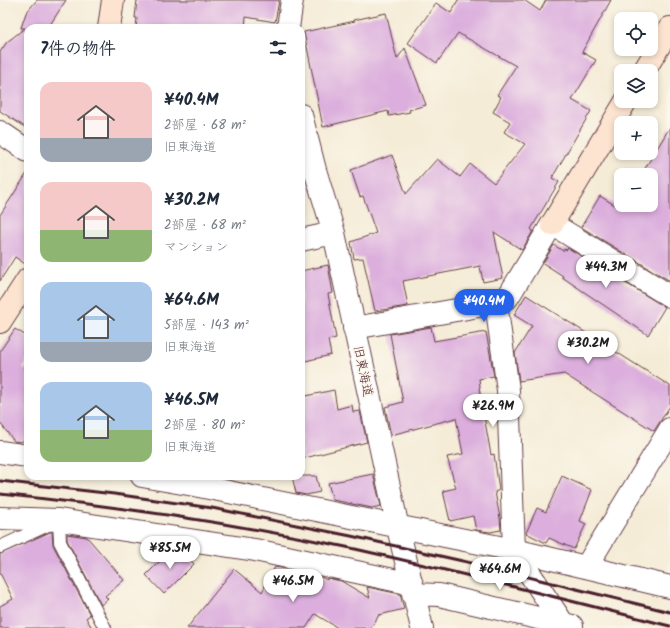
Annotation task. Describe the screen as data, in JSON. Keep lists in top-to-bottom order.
{
  "streets": {
    "street": ["旧東海道"]
  },
  "page": {
    "map_buttons": ["+", "−"],
    "heading": "7件の物件",
    "list": [
      {
        "name": "¥40.4M",
        "note": "2部屋 · 68 m² · 旧東海道"
      },
      {
        "name": "¥30.2M",
        "note": "2部屋 · 68 m² · マンション"
      },
      {
        "name": "¥64.6M",
        "note": "5部屋 · 143 m² · 旧東海道"
      },
      {
        "name": "¥46.5M",
        "note": "2部屋 · 80 m² · 旧東海道"
      }
    ],
    "price": [
      "¥44.3M",
      "¥40.4M",
      "¥30.2M",
      "¥26.9M",
      "¥85.5M",
      "¥64.6M",
      "¥46.5M"
    ]
  }
}
